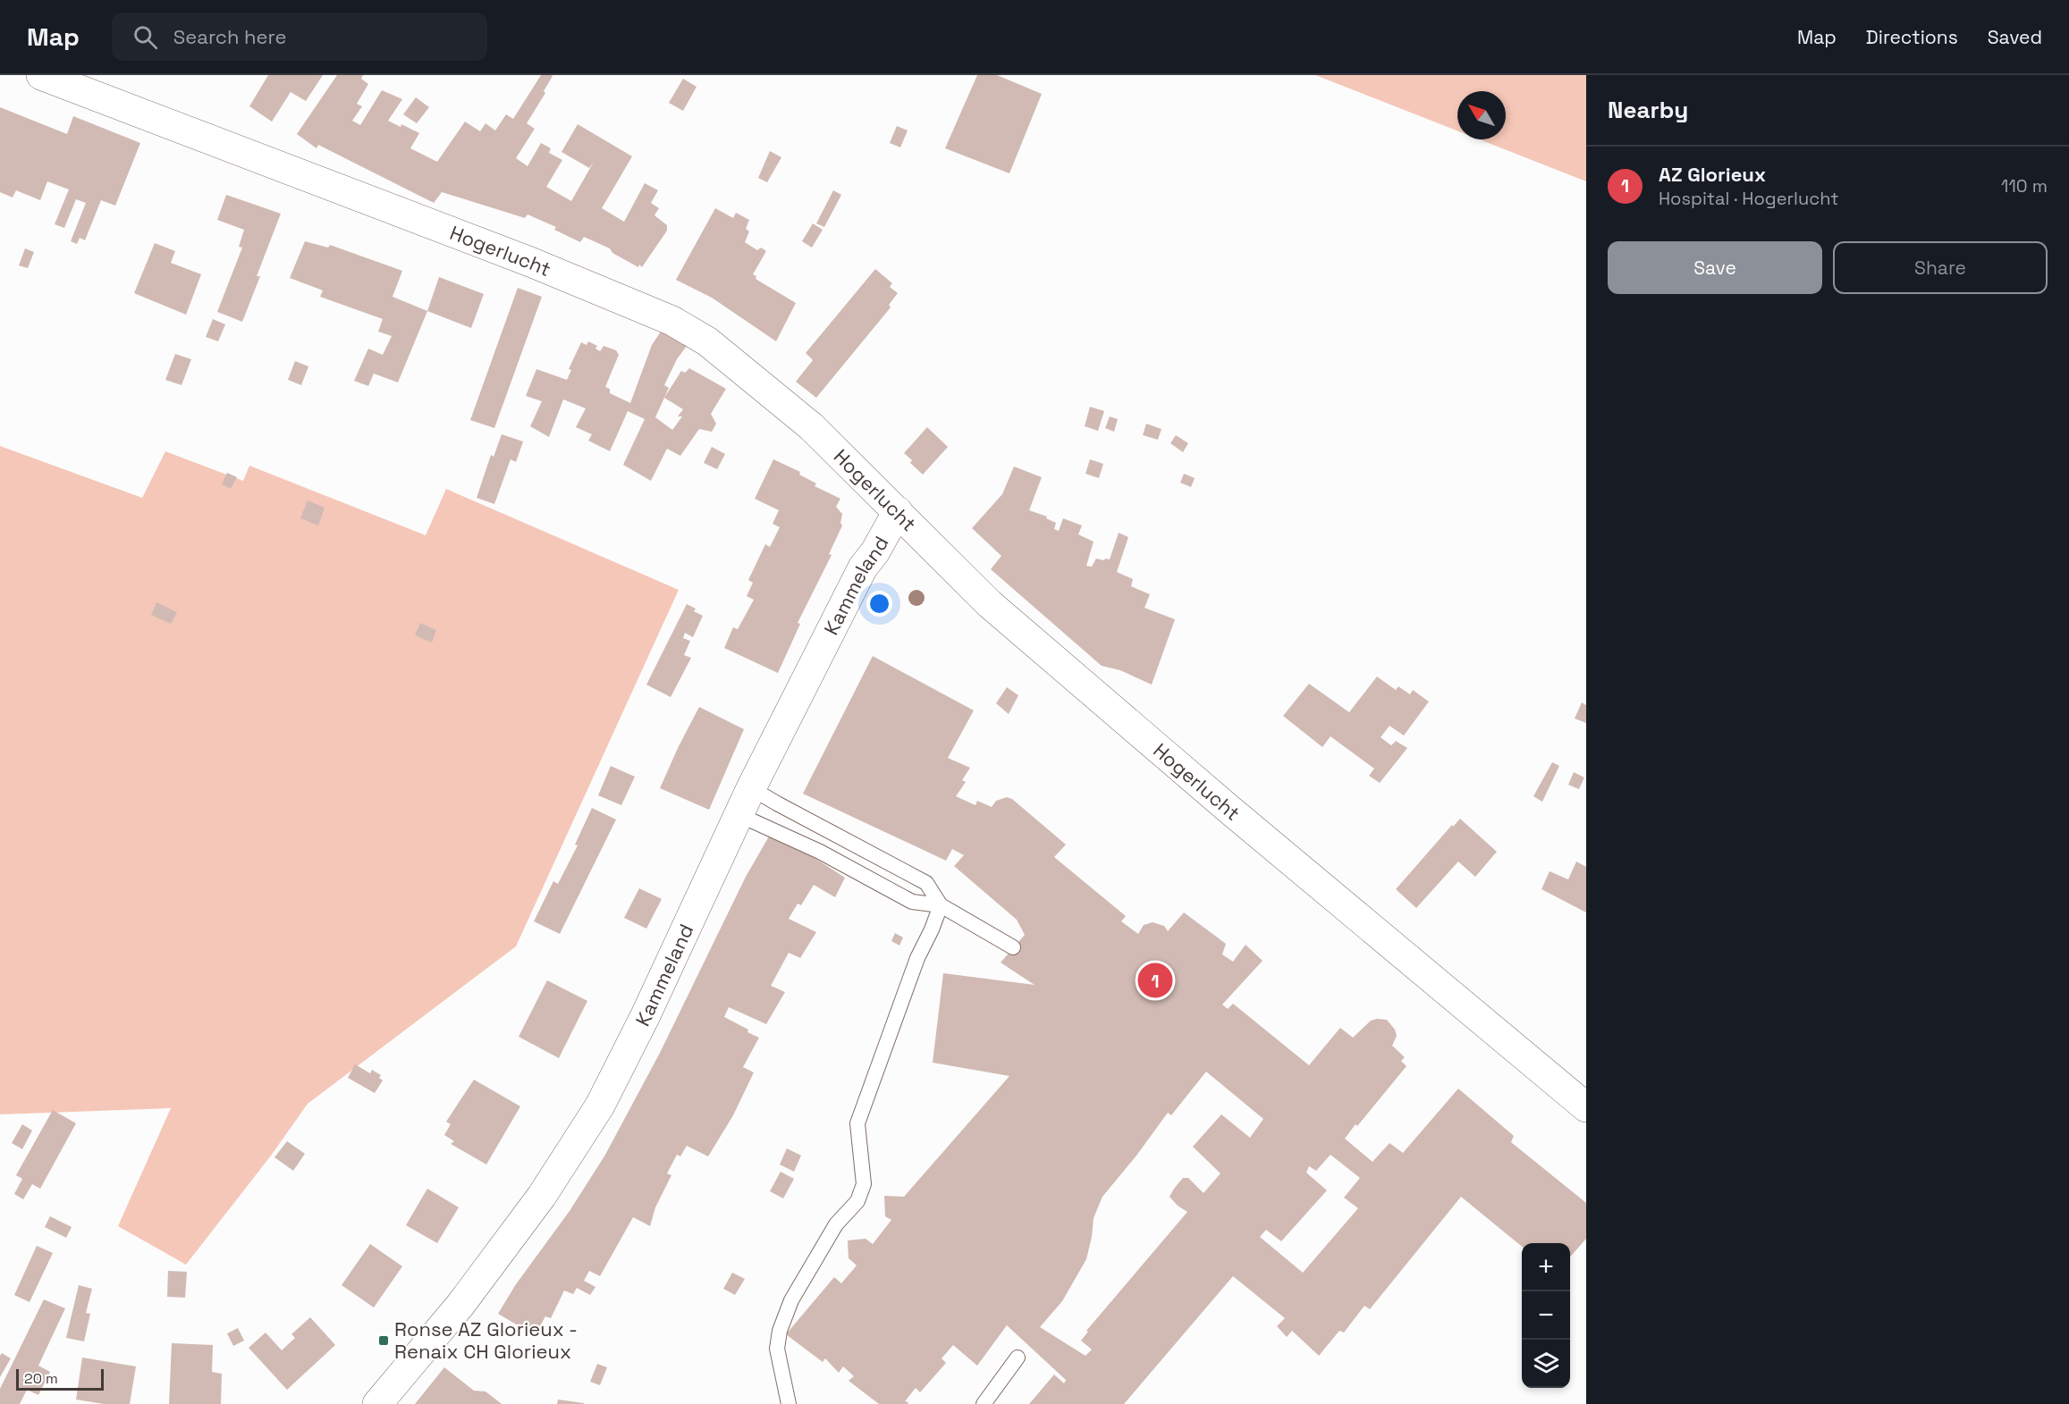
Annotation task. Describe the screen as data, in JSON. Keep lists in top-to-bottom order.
{
  "streets": {
    "street": ["Hogerlucht", "Kammeland"]
  },
  "crossings": [
    ["Hogerlucht", "Kammeland"]
  ],
  "places": {
    "transit": ["Ronse AZ Glorieux - Renaix CH Glorieux"]
  },
  "scale_bar": "20 m",
  "north": "top left",
  "page": {
    "header": "Map",
    "search": "Search here",
    "nav": ["Map", "Directions", "Saved"],
    "heading": "Nearby",
    "list": [
      {
        "mark": "1",
        "name": "AZ Glorieux",
        "note": "Hospital · Hogerlucht",
        "value": "110 m"
      }
    ],
    "buttons": ["Save", "Share"],
    "pins": "1",
    "map_buttons": ["+", "−"],
    "scale": "20 m"
  }
}
